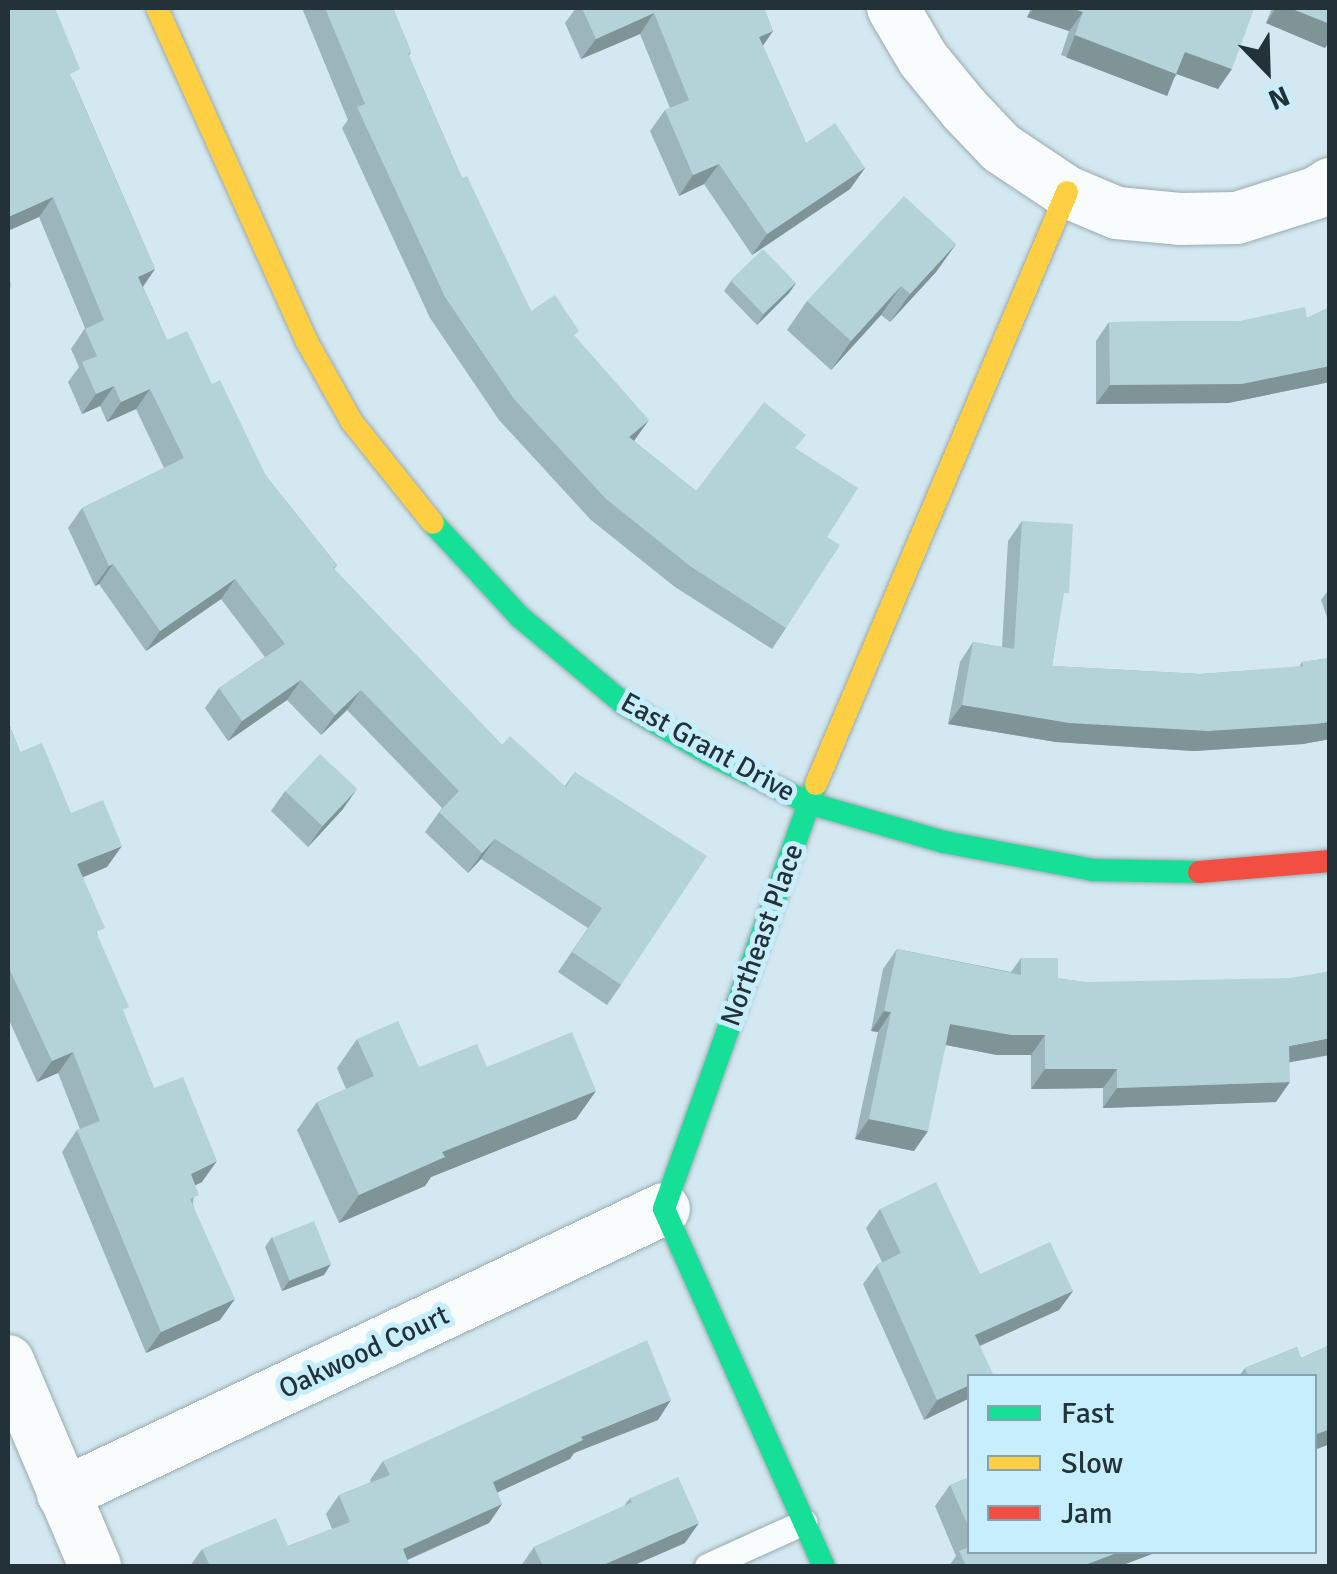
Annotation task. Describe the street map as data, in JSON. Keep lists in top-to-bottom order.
{
  "streets": {
    "street": ["East Grant Drive", "Northeast Place", "Oakwood Court"]
  },
  "crossings": [
    ["East Grant Drive", "Northeast Place"],
    ["Northeast Place", "Oakwood Court"]
  ],
  "legend": ["Fast", "Slow", "Jam"],
  "north": "bottom right"
}
